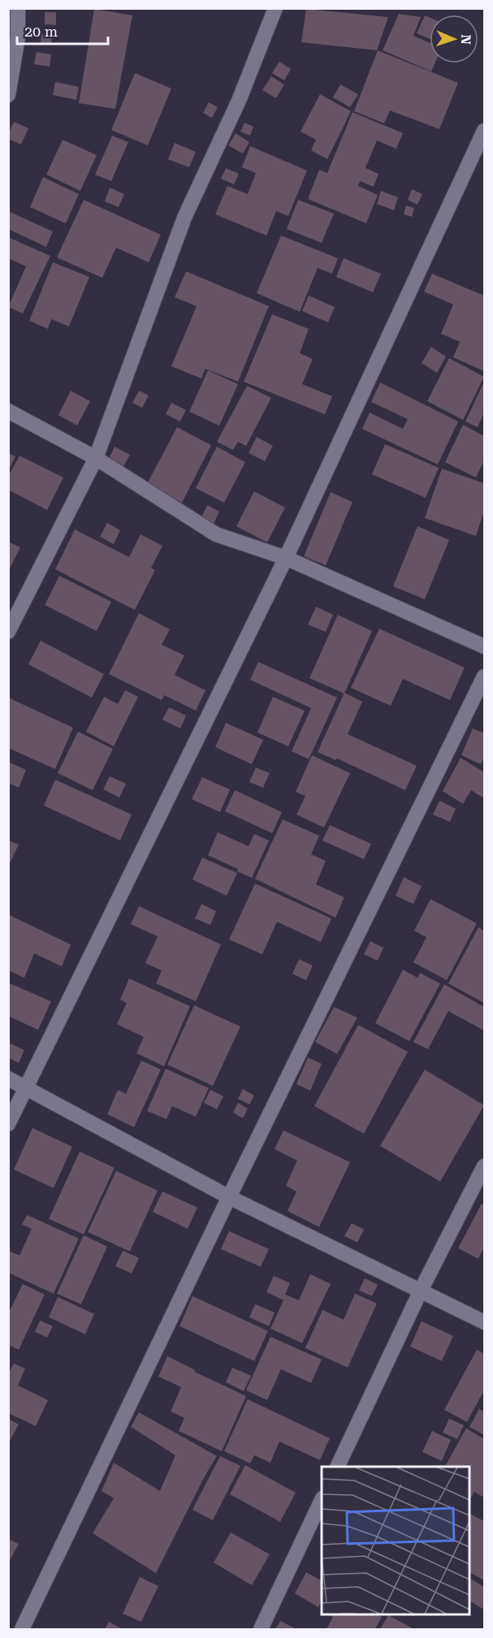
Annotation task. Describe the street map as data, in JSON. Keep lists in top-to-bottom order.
{
  "scale_bar": "20 m",
  "north": "right"
}
